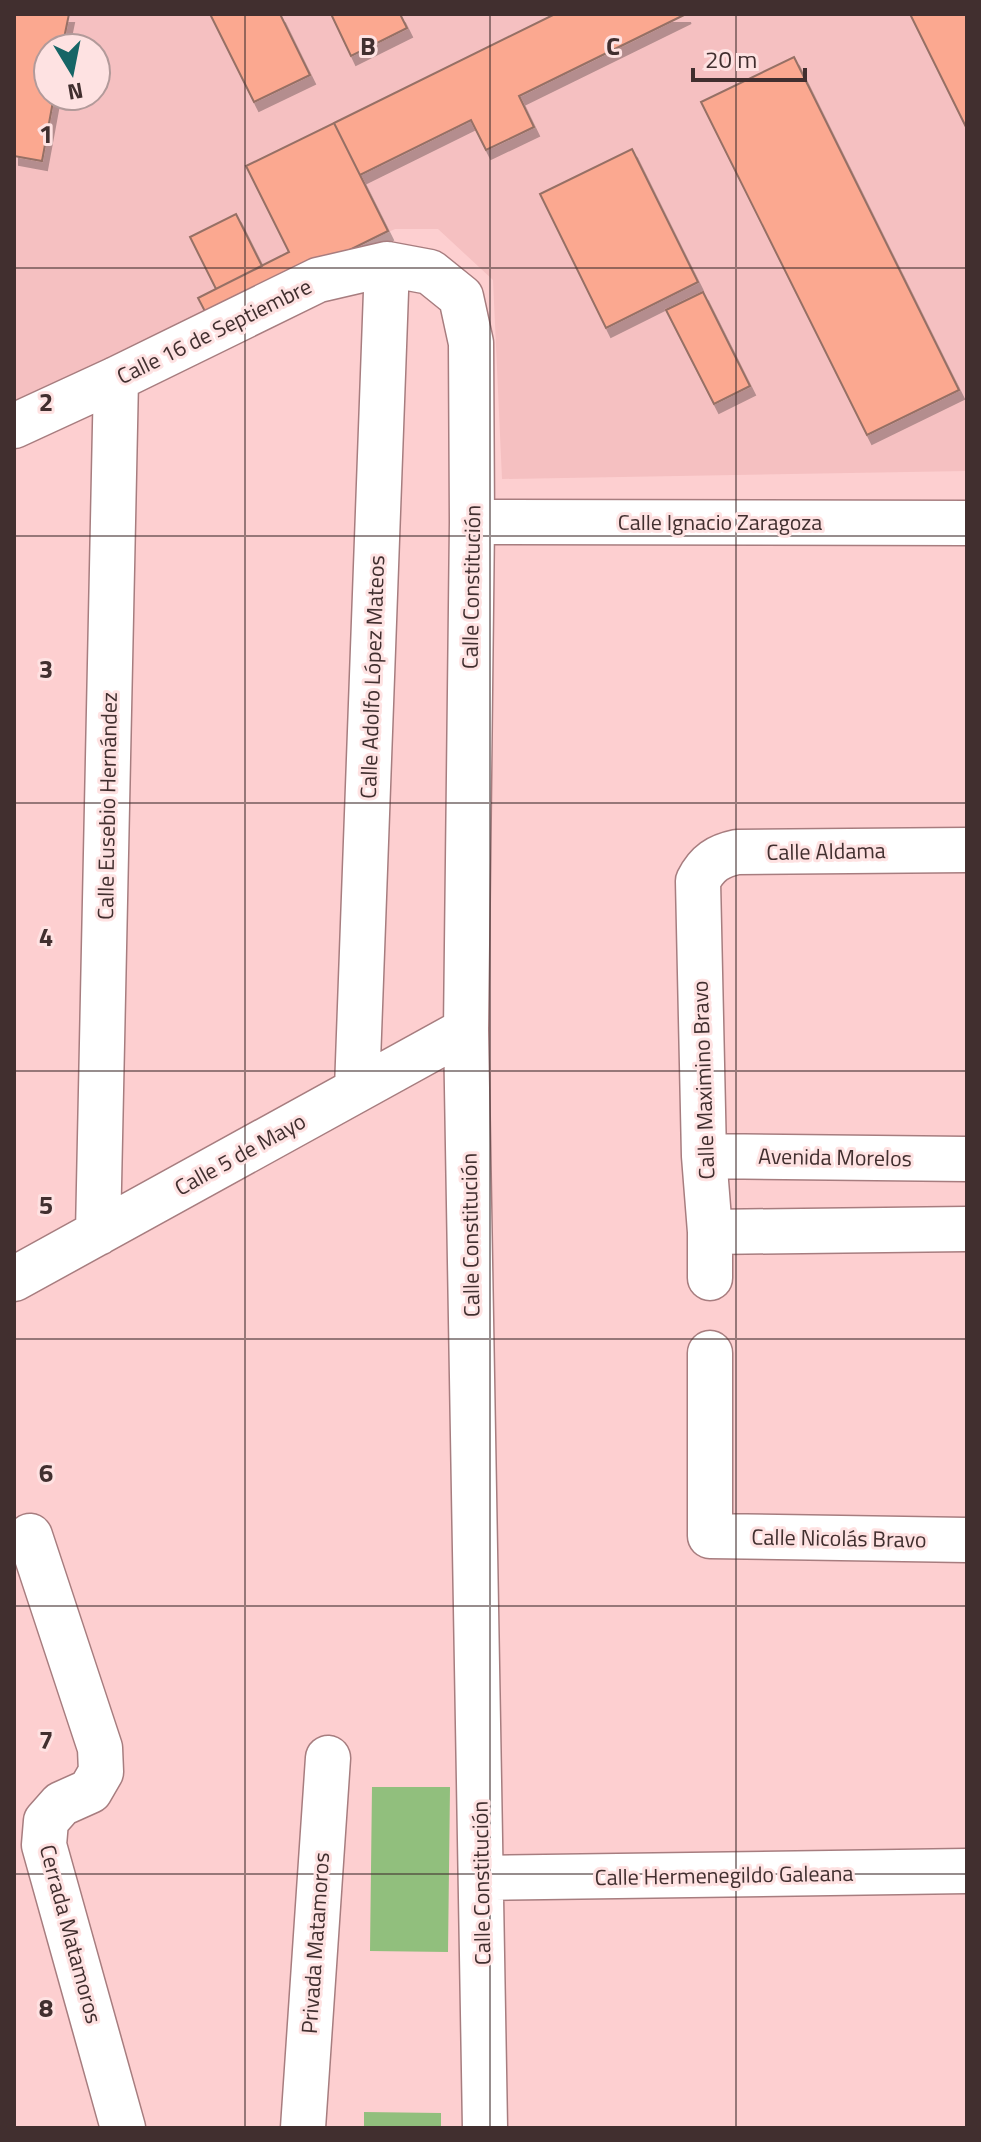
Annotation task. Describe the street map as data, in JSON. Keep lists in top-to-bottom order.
{
  "streets": {
    "street": [
      "Calle 16 de Septiembre",
      "Calle Ignacio Zaragoza",
      "Calle Constitución",
      "Calle Adolfo López Mateos",
      "Calle Eusebio Hernández",
      "Calle Aldama",
      "Calle Maximino Bravo",
      "Calle 5 de Mayo",
      "Avenida Morelos",
      "Calle Nicolás Bravo",
      "Calle Hermenegildo Galeana",
      "Cerrada Matamoros",
      "Privada Matamoros"
    ]
  },
  "crossings": [
    ["Calle 16 de Septiembre", "Calle Constitución"],
    ["Calle 16 de Septiembre", "Calle Adolfo López Mateos"],
    ["Calle 16 de Septiembre", "Calle Eusebio Hernández"],
    ["Calle Ignacio Zaragoza", "Calle Constitución"],
    ["Calle Constitución", "Calle 5 de Mayo"],
    ["Calle Constitución", "Calle Hermenegildo Galeana"],
    ["Calle Adolfo López Mateos", "Calle 5 de Mayo"],
    ["Calle Eusebio Hernández", "Calle 5 de Mayo"],
    ["Calle Aldama", "Calle Maximino Bravo"],
    ["Calle Maximino Bravo", "Avenida Morelos"]
  ],
  "scale_bar": "20 m",
  "north": "bottom",
  "grid": {
    "columns": ["B", "C"],
    "rows": [
      "1",
      "2",
      "3",
      "4",
      "5",
      "6",
      "7",
      "8"
    ]
  }
}
